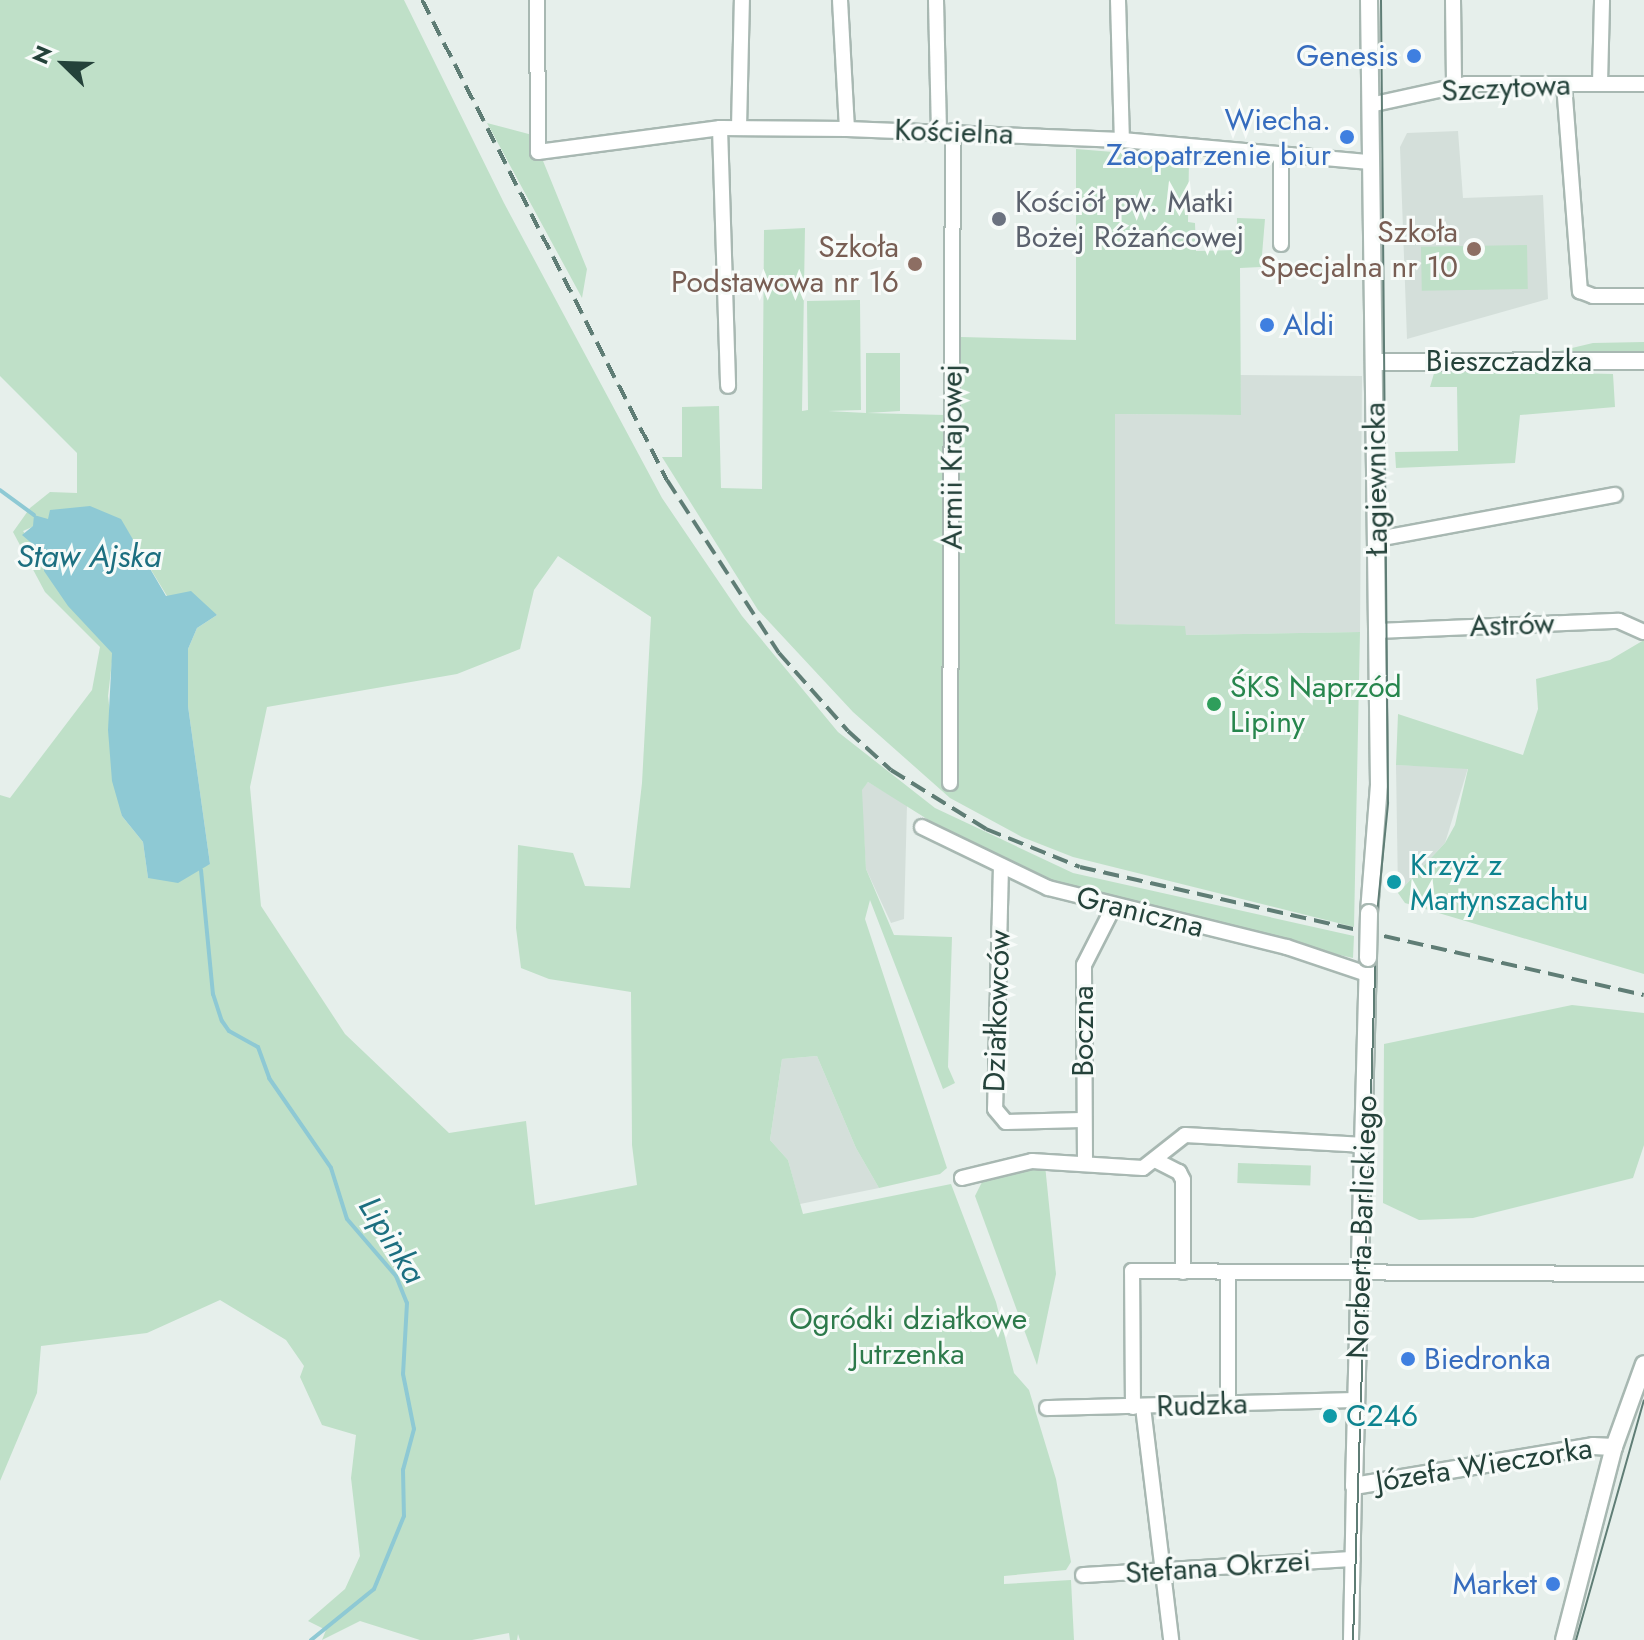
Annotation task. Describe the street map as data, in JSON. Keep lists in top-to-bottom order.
{
  "streets": {
    "street": [
      "Szczytowa",
      "Kościelna",
      "Bieszczadzka",
      "Armii Krajowej",
      "Łagiewnicka",
      "Astrów",
      "Graniczna",
      "Działkowców",
      "Boczna",
      "Norberta Barlickiego",
      "Rudzka",
      "Józefa Wieczorka",
      "Stefana Okrzei"
    ]
  },
  "crossings": [
    ["Szczytowa", "Łagiewnicka"],
    ["Kościelna", "Armii Krajowej"],
    ["Kościelna", "Łagiewnicka"],
    ["Bieszczadzka", "Łagiewnicka"],
    ["Łagiewnicka", "Astrów"],
    ["Łagiewnicka", "Graniczna"],
    ["Łagiewnicka", "Norberta Barlickiego"],
    ["Graniczna", "Działkowców"],
    ["Graniczna", "Boczna"],
    ["Graniczna", "Norberta Barlickiego"],
    ["Działkowców", "Boczna"],
    ["Norberta Barlickiego", "Rudzka"],
    ["Norberta Barlickiego", "Józefa Wieczorka"],
    ["Norberta Barlickiego", "Stefana Okrzei"]
  ],
  "water": ["Staw Ajska", "Lipinka"],
  "parks": ["Ogródki działkowe Jutrzenka"],
  "places": [
    "Genesis",
    "Wiecha. Zaopatrzenie biur",
    "Kościół pw. Matki Bożej Różańcowej",
    "Szkoła Specjalna nr 10",
    "Szkoła Podstawowa nr 16",
    "Aldi",
    "ŚKS Naprzód Lipiny",
    "Krzyż z Martynszachtu",
    "Biedronka",
    "C246",
    "Market"
  ],
  "north": "top left"
}
